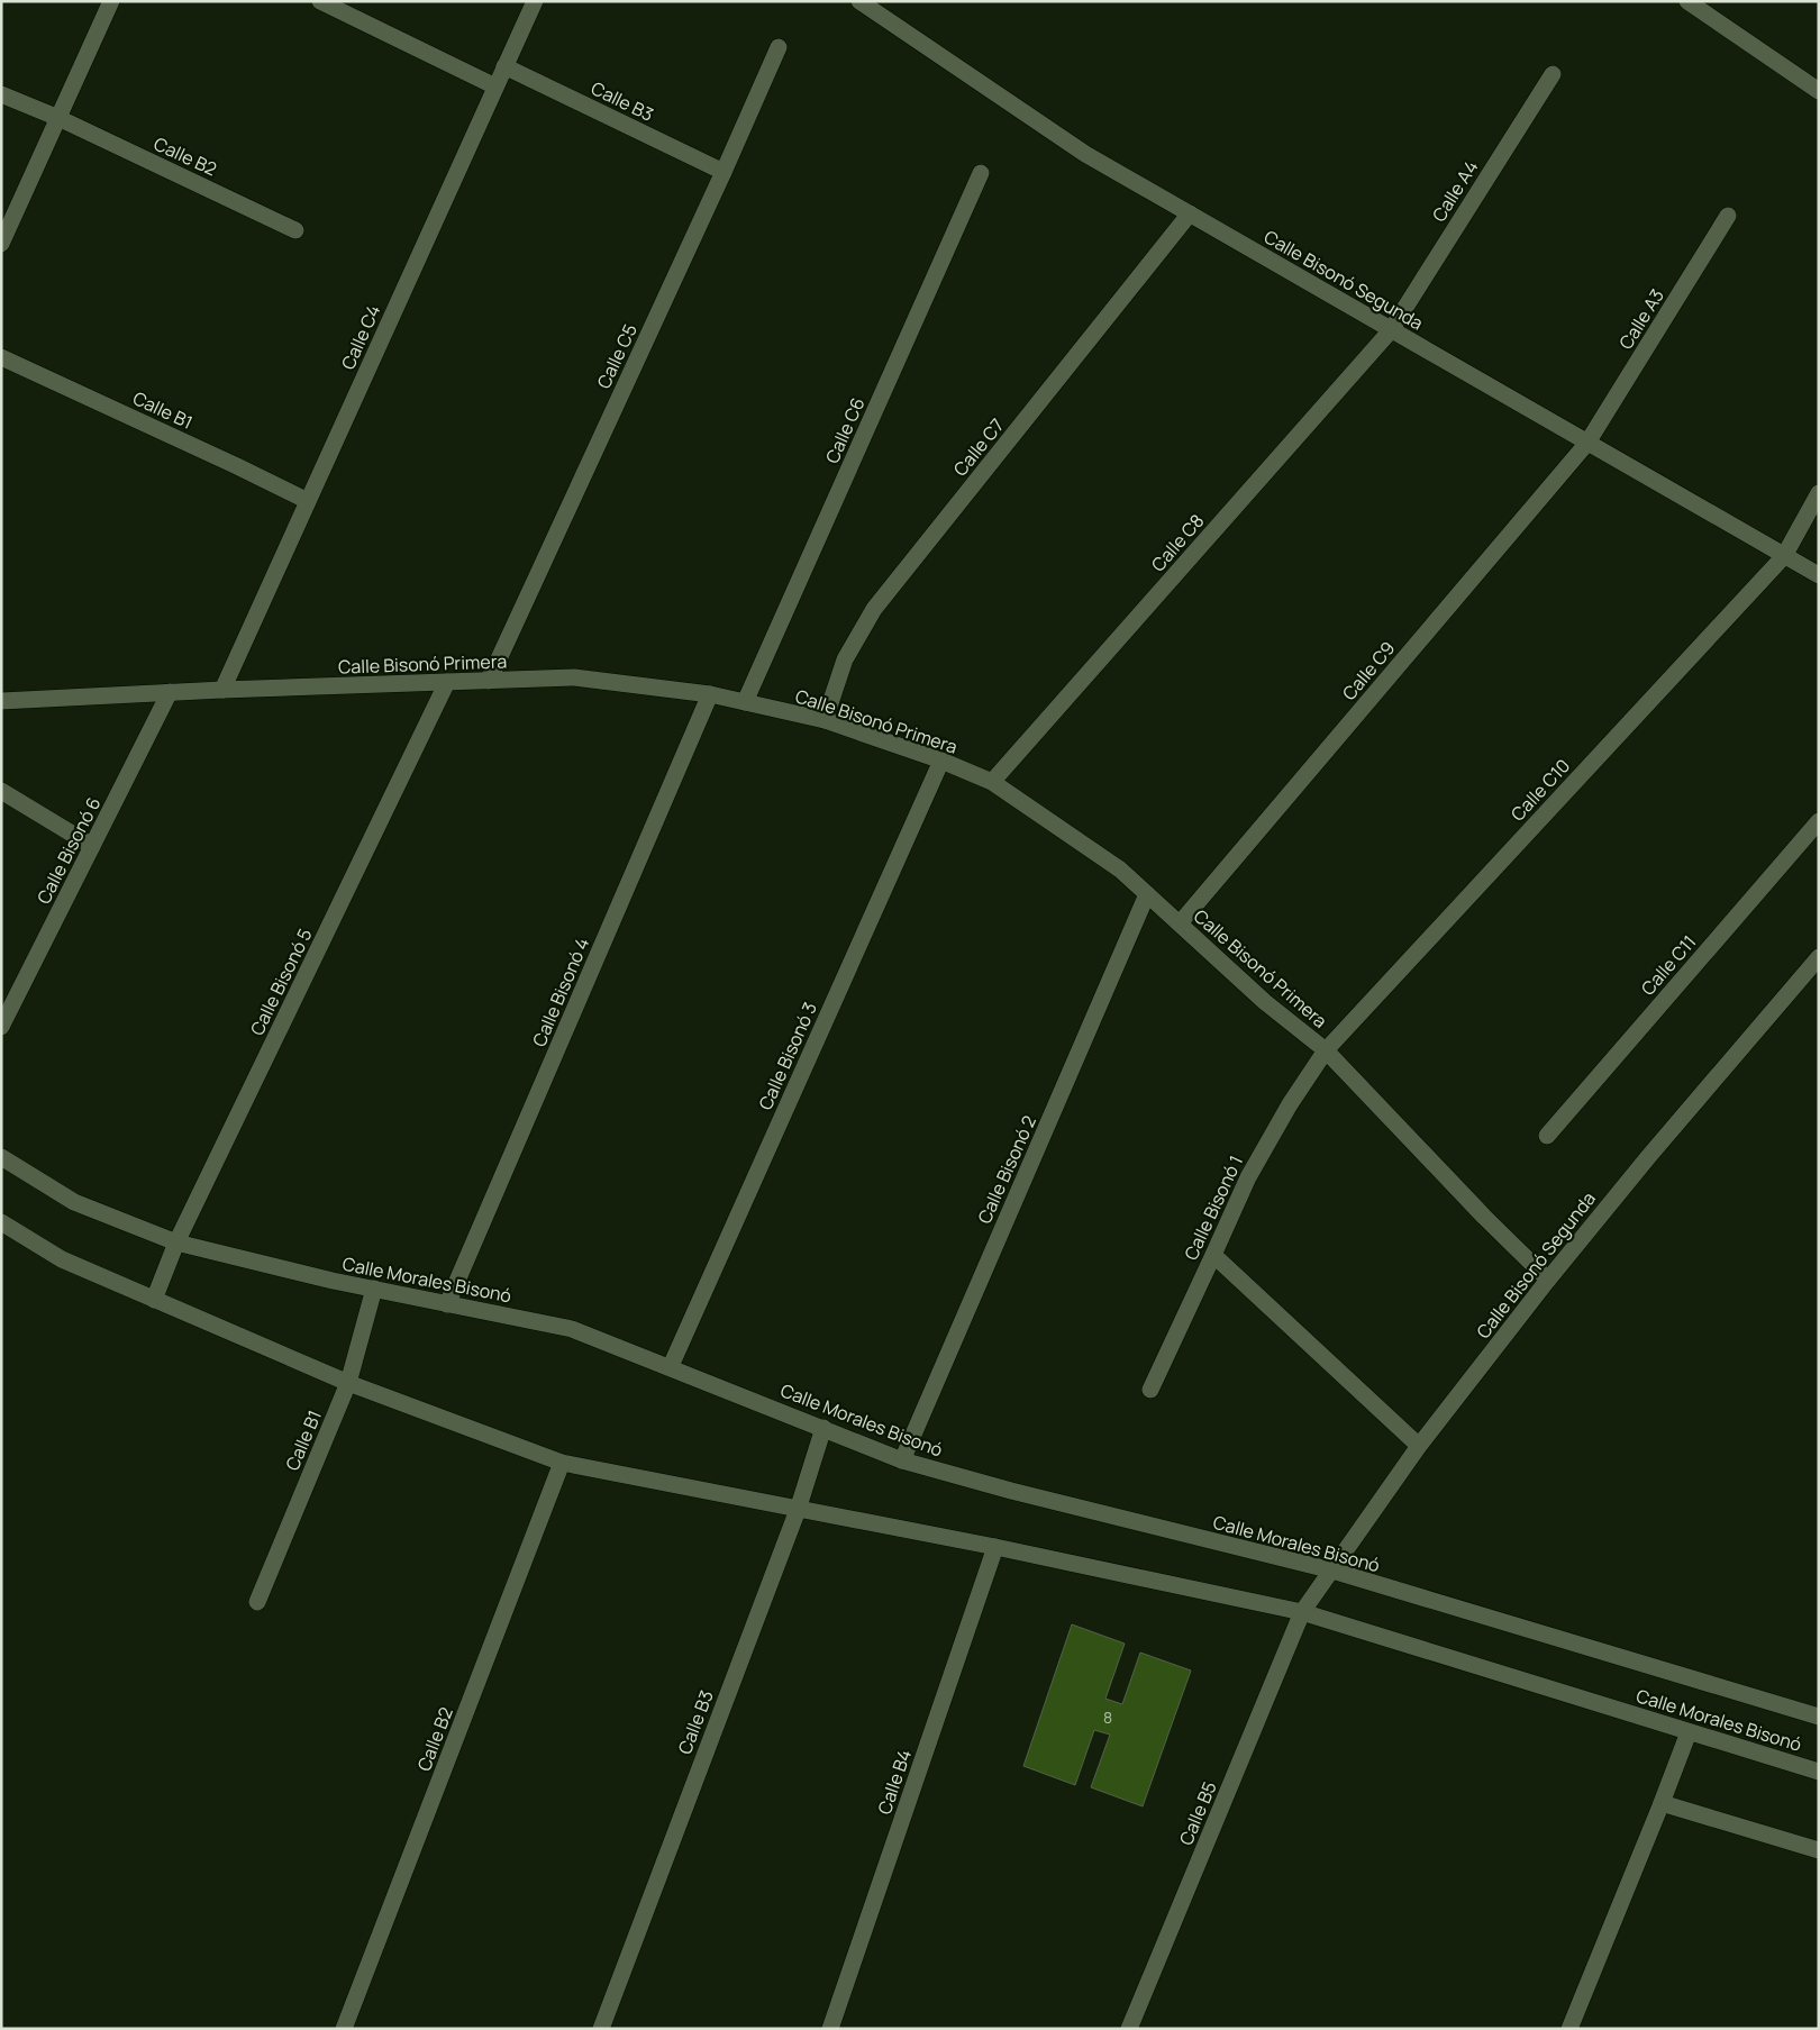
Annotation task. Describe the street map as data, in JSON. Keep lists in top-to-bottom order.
{
  "streets": {
    "street": [
      "Calle B3",
      "Calle B2",
      "Calle A4",
      "Calle Bisonó Segunda",
      "Calle A3",
      "Calle C4",
      "Calle C5",
      "Calle B1",
      "Calle C6",
      "Calle C7",
      "Calle C8",
      "Calle Bisonó Primera",
      "Calle C9",
      "Calle C10",
      "Calle Bisonó 6",
      "Calle C11",
      "Calle Bisonó 5",
      "Calle Bisonó 4",
      "Calle Bisonó 3",
      "Calle Bisonó 2",
      "Calle Bisonó 1",
      "Calle Morales Bisonó",
      "Calle B4",
      "Calle B5"
    ]
  },
  "crossings": [
    ["Calle B3", "Calle C4"],
    ["Calle B3", "Calle C5"],
    ["Calle B3", "Calle Morales Bisonó"],
    ["Calle B2", "Calle Morales Bisonó"],
    ["Calle A4", "Calle Bisonó Segunda"],
    ["Calle A4", "Calle C8"],
    ["Calle Bisonó Segunda", "Calle A3"],
    ["Calle Bisonó Segunda", "Calle C7"],
    ["Calle Bisonó Segunda", "Calle C8"],
    ["Calle Bisonó Segunda", "Calle Bisonó Primera"],
    ["Calle Bisonó Segunda", "Calle C9"],
    ["Calle Bisonó Segunda", "Calle C10"],
    ["Calle Bisonó Segunda", "Calle Morales Bisonó"],
    ["Calle Bisonó Segunda", "Calle B5"],
    ["Calle A3", "Calle C9"],
    ["Calle C4", "Calle B1"],
    ["Calle C4", "Calle Bisonó Primera"],
    ["Calle C5", "Calle Bisonó Primera"],
    ["Calle B1", "Calle Morales Bisonó"],
    ["Calle C6", "Calle Bisonó Primera"],
    ["Calle C7", "Calle Bisonó Primera"],
    ["Calle C8", "Calle Bisonó Primera"],
    ["Calle Bisonó Primera", "Calle C9"],
    ["Calle Bisonó Primera", "Calle C10"],
    ["Calle Bisonó Primera", "Calle Bisonó 6"],
    ["Calle Bisonó Primera", "Calle Bisonó 5"],
    ["Calle Bisonó Primera", "Calle Bisonó 4"],
    ["Calle Bisonó Primera", "Calle Bisonó 3"],
    ["Calle Bisonó Primera", "Calle Bisonó 2"],
    ["Calle Bisonó Primera", "Calle Bisonó 1"],
    ["Calle C10", "Calle Bisonó 1"],
    ["Calle Bisonó 5", "Calle Morales Bisonó"],
    ["Calle Bisonó 4", "Calle Morales Bisonó"],
    ["Calle Bisonó 3", "Calle Morales Bisonó"],
    ["Calle Bisonó 2", "Calle Morales Bisonó"],
    ["Calle Morales Bisonó", "Calle B4"],
    ["Calle Morales Bisonó", "Calle B5"]
  ],
  "house_numbers": ["8"]
}
